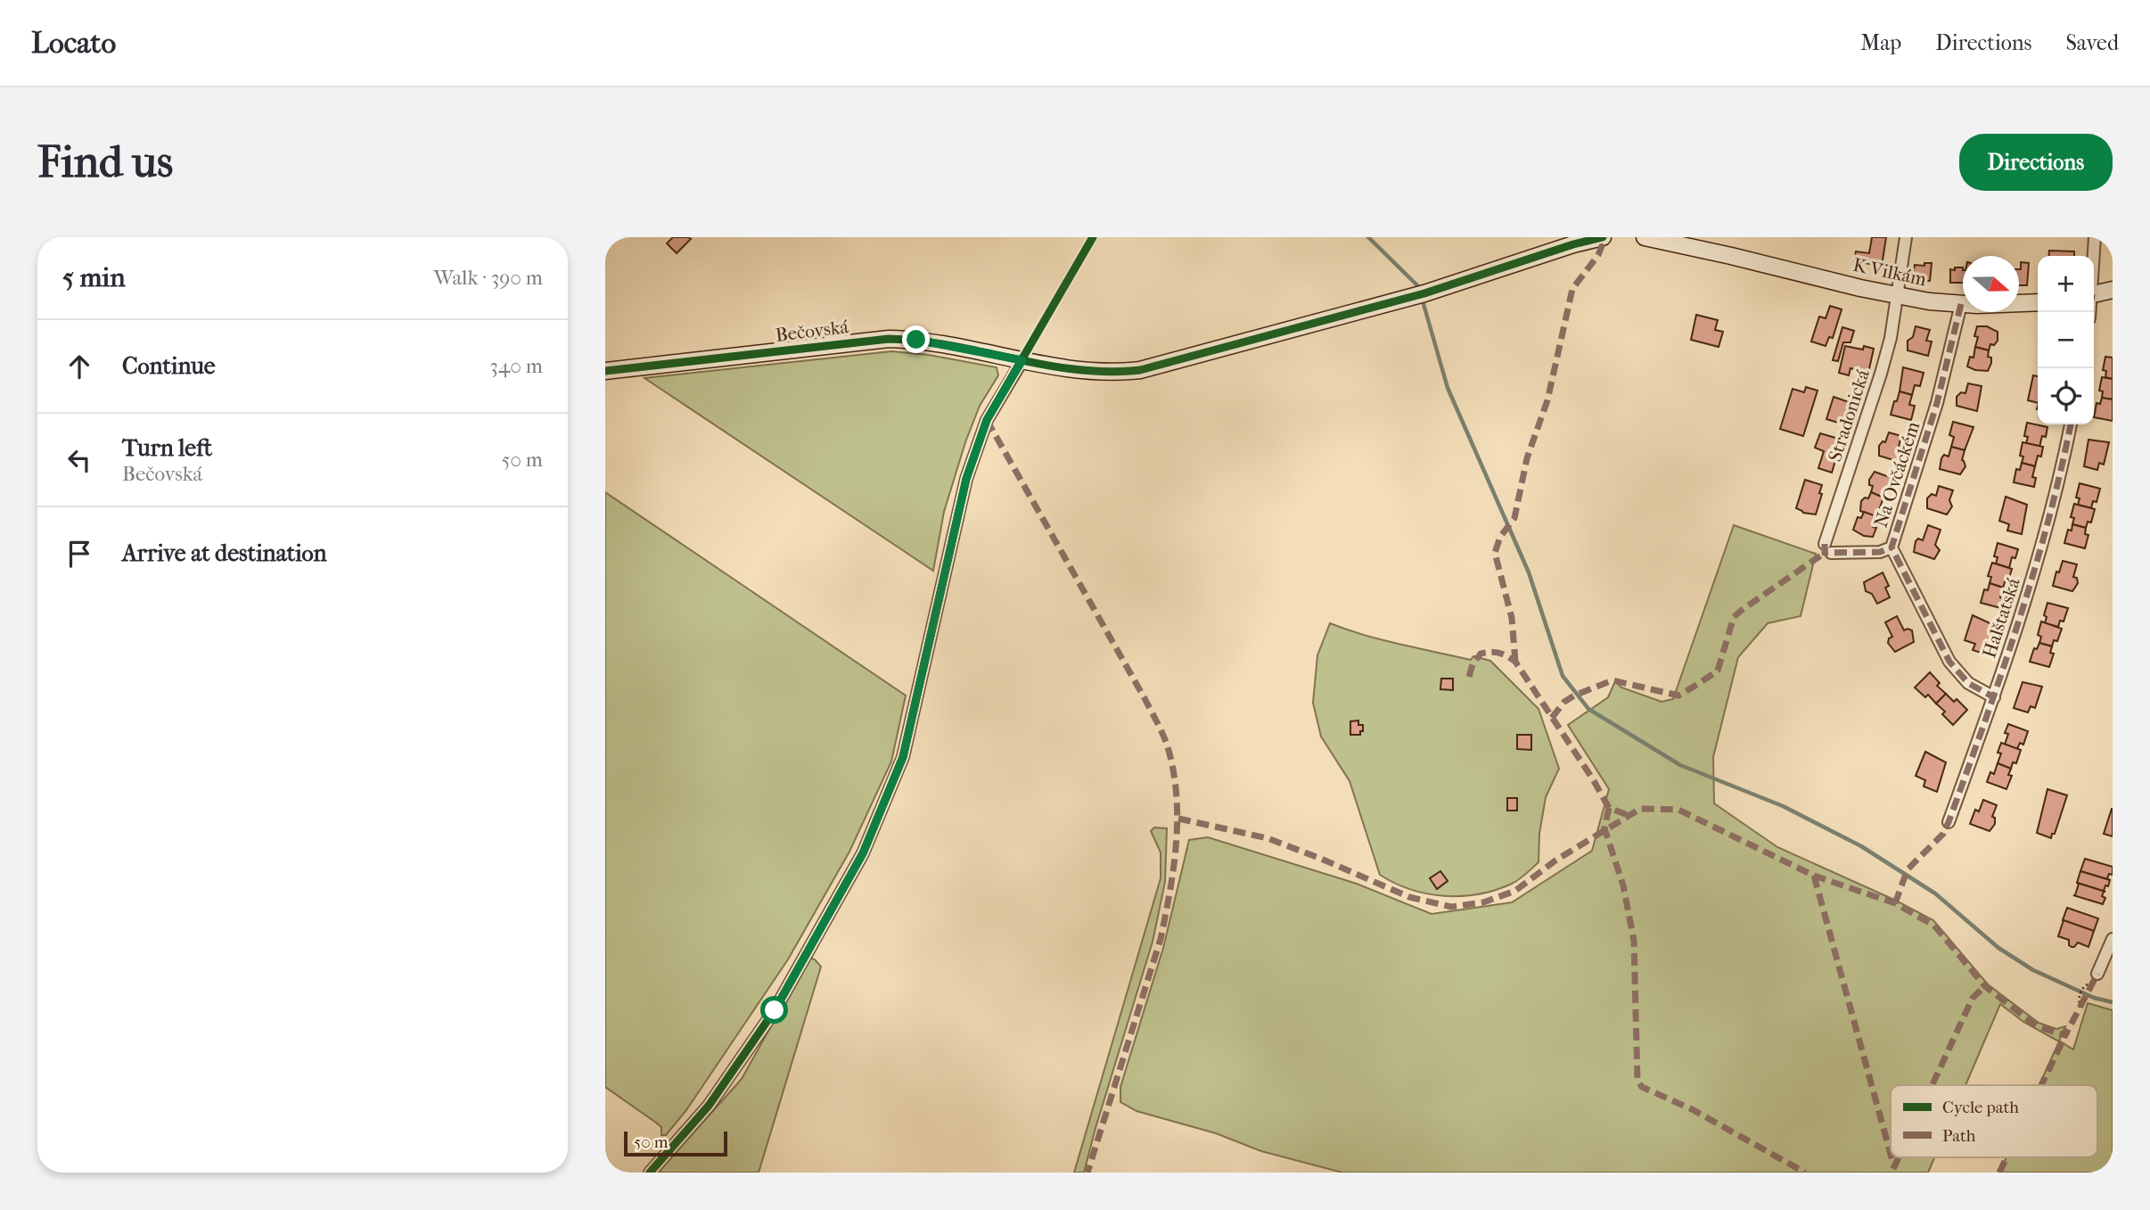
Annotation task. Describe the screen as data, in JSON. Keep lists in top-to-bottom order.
{
  "streets": {
    "street": [
      "K Vilkám",
      "Bečovská",
      "Stradonická",
      "Na Ovčáckém",
      "Halštatská"
    ]
  },
  "crossings": [
    ["K Vilkám", "Stradonická"],
    ["K Vilkám", "Na Ovčáckém"],
    ["Stradonická", "Na Ovčáckém"],
    ["Na Ovčáckém", "Halštatská"]
  ],
  "legend": ["Cycle path", "Path"],
  "scale_bar": "50 m",
  "north": "right",
  "page": {
    "header": "Locato",
    "nav": ["Map", "Directions", "Saved"],
    "buttons": "Directions",
    "title": "Find us",
    "heading": ["5 min", "Walk · 390 m"],
    "map_buttons": ["+", "−"],
    "list": [
      ["Continue", "340 m"],
      ["Turn left", "Bečovská", "50 m"],
      "Arrive at destination"
    ],
    "scale": "50 m"
  }
}
